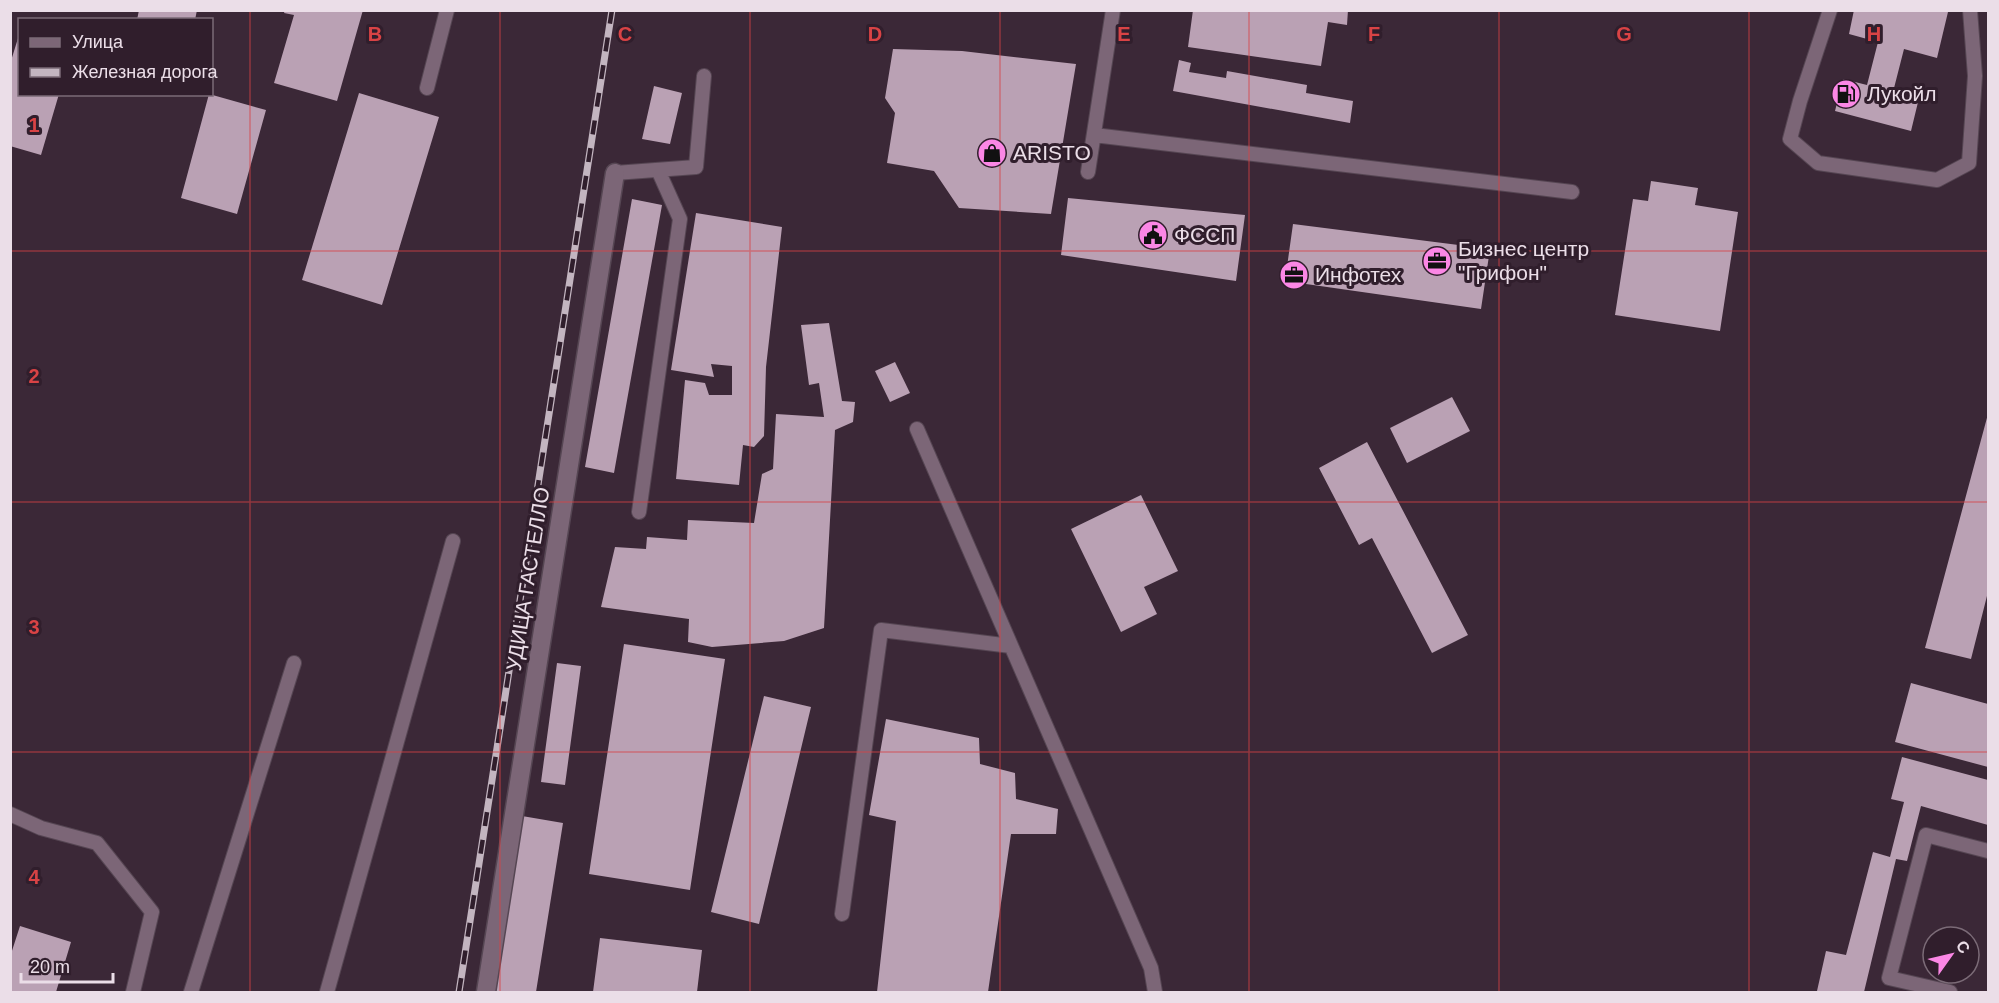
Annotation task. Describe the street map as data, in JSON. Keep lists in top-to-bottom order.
{
  "streets": {
    "street": ["УДИЦА ГАСТЕЛЛО"]
  },
  "places": {
    "fuel station": ["Лукойл"],
    "shop": ["ARISTO"],
    "public building": ["ФССП"],
    "office": ["Бизнес центр \"Грифон\"", "Инфотех"]
  },
  "legend": ["Улица", "Железная дорога"],
  "scale_bar": "20 m",
  "north": "top right",
  "grid": {
    "columns": [
      "B",
      "C",
      "D",
      "E",
      "F",
      "G",
      "H"
    ],
    "rows": [
      "1",
      "2",
      "3",
      "4"
    ]
  }
}
